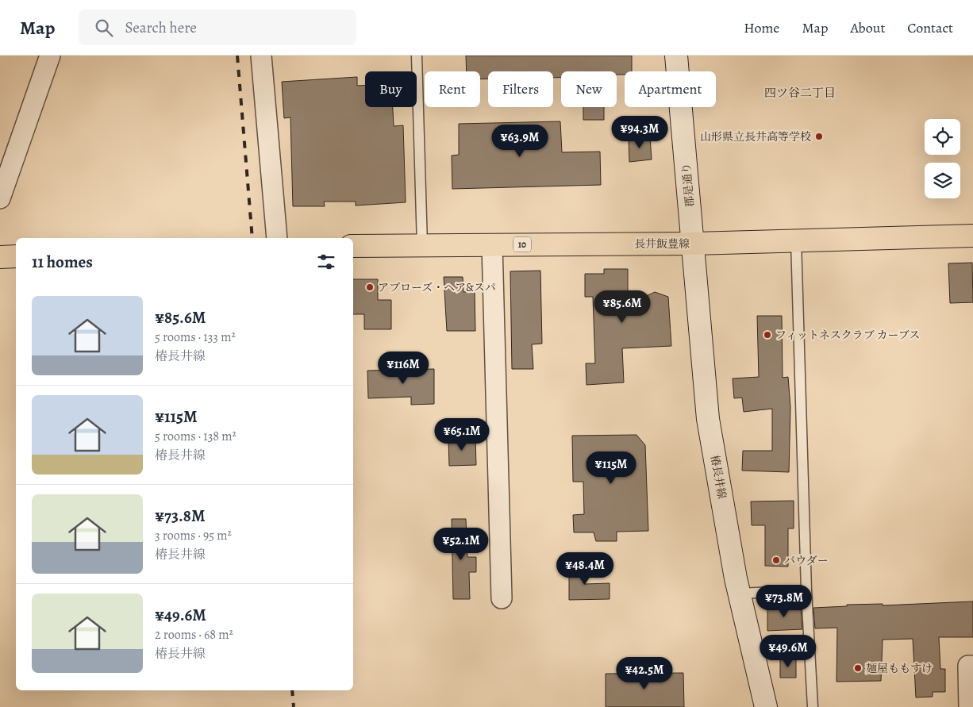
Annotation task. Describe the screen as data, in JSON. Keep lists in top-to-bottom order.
{
  "streets": {
    "main road": [
      "郡是通り",
      "長井飯豊線",
      "10",
      "椿長井線"
    ]
  },
  "crossings": [
    ["郡是通り", "長井飯豊線"],
    ["郡是通り", "椿長井線"],
    ["長井飯豊線", "椿長井線"]
  ],
  "districts": ["四ツ谷二丁目"],
  "places": [
    "山形県立長井高等学校",
    "アプローズ・ヘア&スパ",
    "フィットネスクラブ カーブス",
    "パウダー",
    "麺屋ももすけ"
  ],
  "page": {
    "header": "Map",
    "search": "Search here",
    "nav": [
      "Home",
      "Map",
      "About",
      "Contact"
    ],
    "chip": [
      "Buy",
      "Rent",
      "Filters",
      "New",
      "Apartment"
    ],
    "price": [
      "¥94.3M",
      "¥63.9M",
      "¥85.6M",
      "¥116M",
      "¥65.1M",
      "¥115M",
      "¥52.1M",
      "¥48.4M",
      "¥73.8M",
      "¥49.6M",
      "¥42.5M"
    ],
    "heading": "11 homes",
    "list": [
      {
        "name": "¥85.6M",
        "note": "5 rooms · 133 m² · 椿長井線"
      },
      {
        "name": "¥115M",
        "note": "5 rooms · 138 m² · 椿長井線"
      },
      {
        "name": "¥73.8M",
        "note": "3 rooms · 95 m² · 椿長井線"
      },
      {
        "name": "¥49.6M",
        "note": "2 rooms · 68 m² · 椿長井線"
      }
    ]
  }
}
